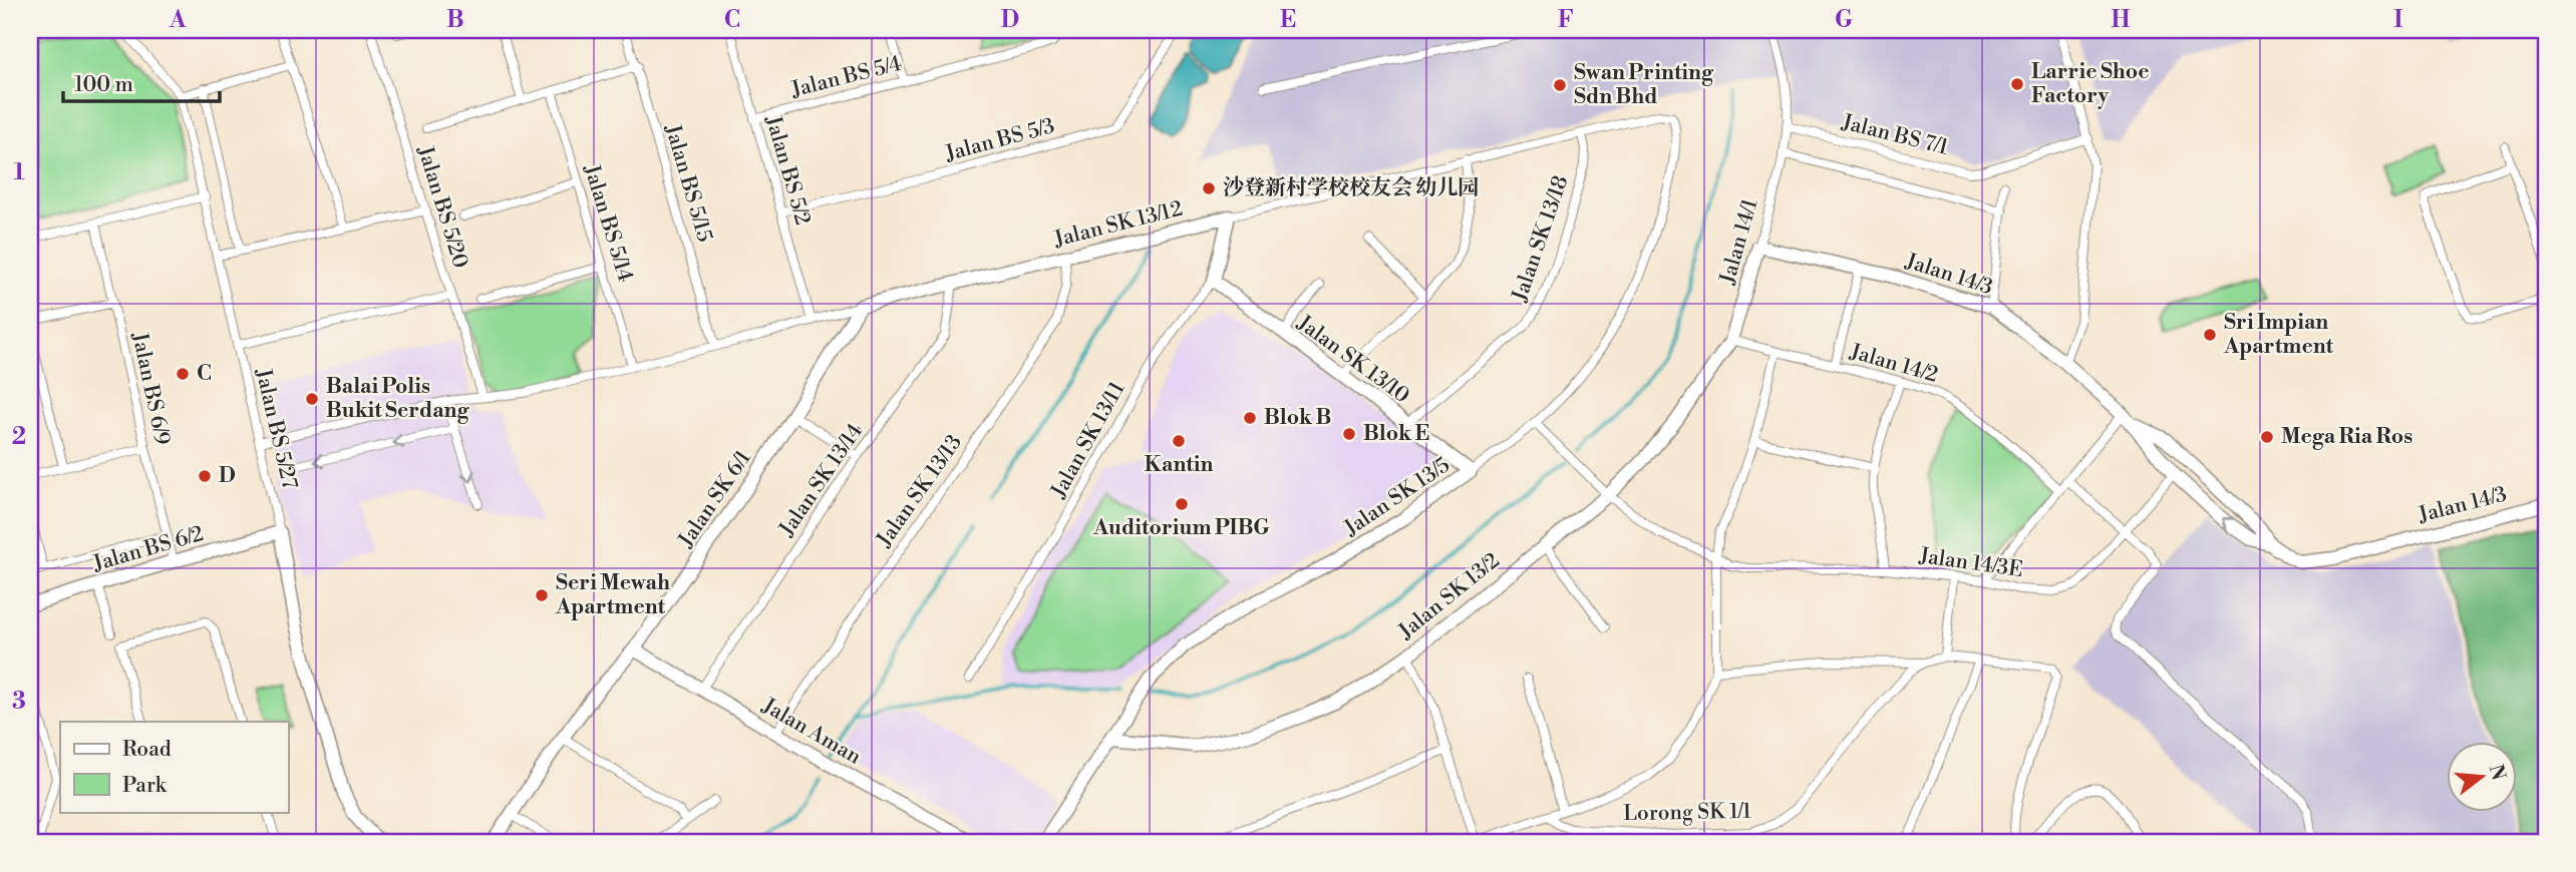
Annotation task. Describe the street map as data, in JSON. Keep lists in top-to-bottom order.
{
  "streets": {
    "street": [
      "Jalan BS 5/4",
      "Jalan BS 7/1",
      "Jalan BS 5/3",
      "Jalan BS 5/2",
      "Jalan BS 5/15",
      "Jalan BS 5/20",
      "Jalan BS 5/14",
      "Jalan SK 13/12",
      "Jalan SK 13/18",
      "Jalan 14/1",
      "Jalan 14/3",
      "Jalan SK 13/10",
      "Jalan 14/2",
      "Jalan BS 6/9",
      "Jalan BS 5/27",
      "Jalan SK 13/11",
      "Jalan SK 13/14",
      "Jalan SK 13/13",
      "Jalan SK 13/5",
      "Jalan SK 6/1",
      "Jalan BS 6/2",
      "Jalan 14/3E",
      "Jalan SK 13/2",
      "Jalan Aman",
      "Lorong SK 1/1"
    ]
  },
  "crossings": [
    ["Jalan BS 5/4", "Jalan BS 5/2"],
    ["Jalan BS 7/1", "Jalan 14/1"],
    ["Jalan BS 5/3", "Jalan BS 5/2"],
    ["Jalan SK 13/12", "Jalan SK 13/18"],
    ["Jalan SK 13/12", "Jalan SK 13/14"],
    ["Jalan SK 13/12", "Jalan SK 13/13"],
    ["Jalan SK 13/12", "Jalan SK 13/5"],
    ["Jalan SK 13/12", "Jalan SK 6/1"],
    ["Jalan SK 13/18", "Jalan SK 13/10"],
    ["Jalan 14/1", "Jalan 14/3"],
    ["Jalan 14/1", "Jalan 14/2"],
    ["Jalan 14/1", "Jalan SK 13/2"],
    ["Jalan 14/3", "Jalan 14/3E"],
    ["Jalan SK 13/10", "Jalan SK 13/11"],
    ["Jalan SK 13/10", "Jalan SK 13/5"],
    ["Jalan 14/2", "Jalan SK 13/2"],
    ["Jalan BS 6/9", "Jalan BS 6/2"],
    ["Jalan BS 5/27", "Jalan BS 6/2"],
    ["Jalan SK 13/14", "Jalan Aman"],
    ["Jalan SK 13/13", "Jalan Aman"],
    ["Jalan SK 13/5", "Jalan 14/3E"],
    ["Jalan SK 13/5", "Jalan SK 13/2"],
    ["Jalan SK 6/1", "Jalan Aman"],
    ["Jalan 14/3E", "Jalan SK 13/2"]
  ],
  "places": [
    "Larrie Shoe Factory",
    "Swan Printing Sdn Bhd",
    "沙登新村学校校友会 幼儿园",
    "Sri Impian Apartment",
    "C",
    "Balai Polis Bukit Serdang",
    "Blok B",
    "Blok E",
    "Mega Ria Ros",
    "Kantin",
    "D",
    "Auditorium PIBG",
    "Seri Mewah Apartment"
  ],
  "legend": ["Road", "Park"],
  "scale_bar": "100 m",
  "north": "right",
  "grid": {
    "columns": [
      "A",
      "B",
      "C",
      "D",
      "E",
      "F",
      "G",
      "H",
      "I"
    ],
    "rows": ["1", "2", "3"]
  }
}
